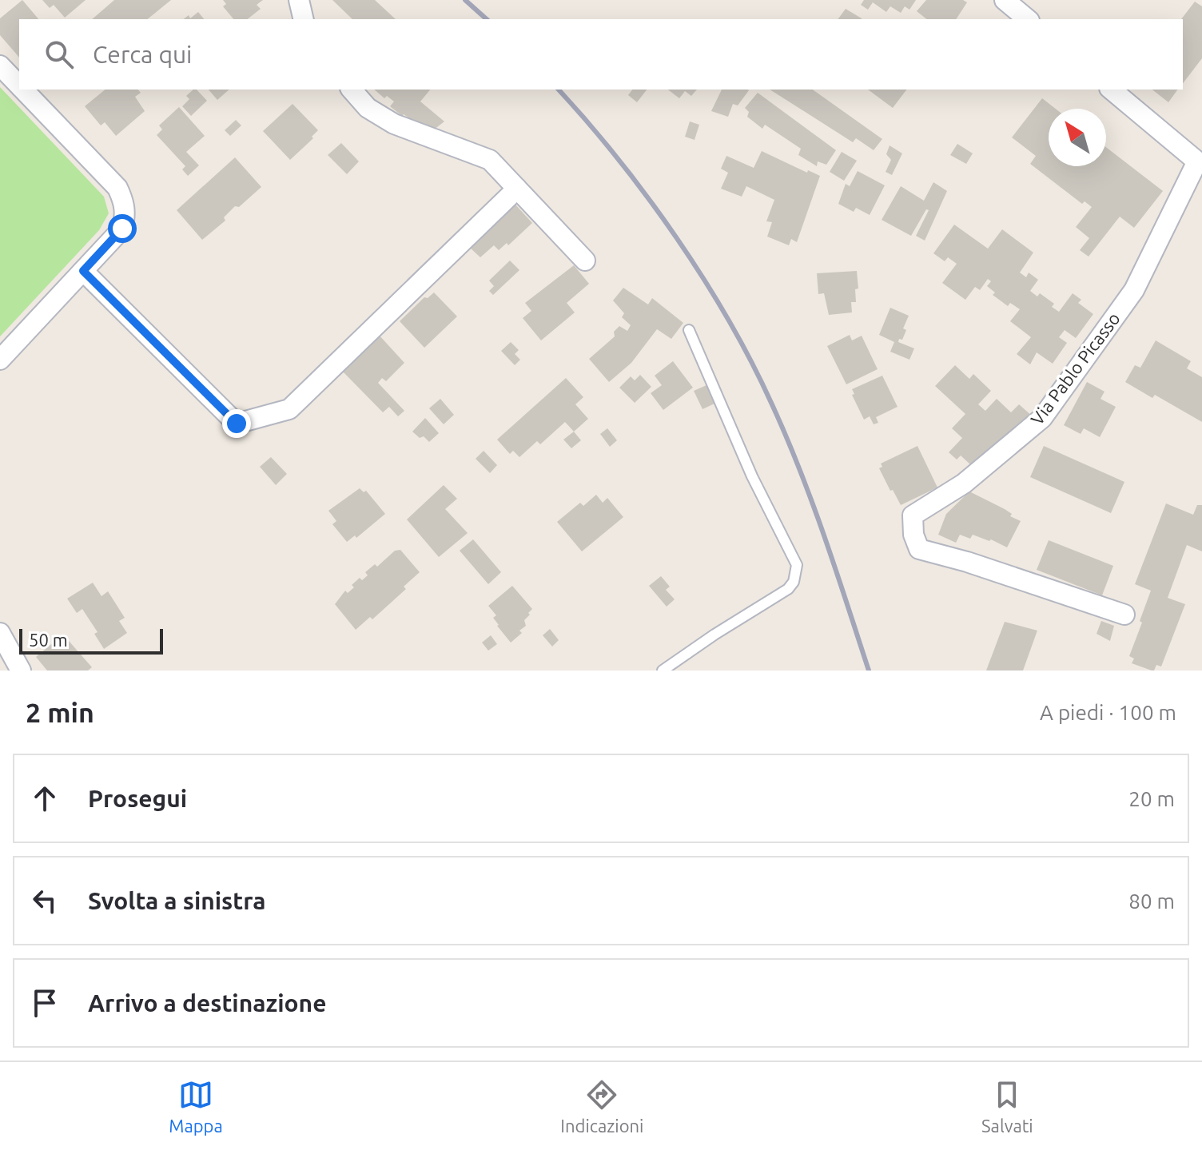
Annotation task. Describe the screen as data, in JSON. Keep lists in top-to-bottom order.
{
  "streets": {
    "street": ["Via Pablo Picasso"]
  },
  "scale_bar": "50 m",
  "north": "top left",
  "page": {
    "search": "Cerca qui",
    "scale": "50 m",
    "heading": ["2 min", "A piedi · 100 m"],
    "list": [
      ["Prosegui", "20 m"],
      ["Svolta a sinistra", "80 m"],
      "Arrivo a destinazione"
    ],
    "nav": ["Mappa", "Indicazioni", "Salvati"]
  }
}
